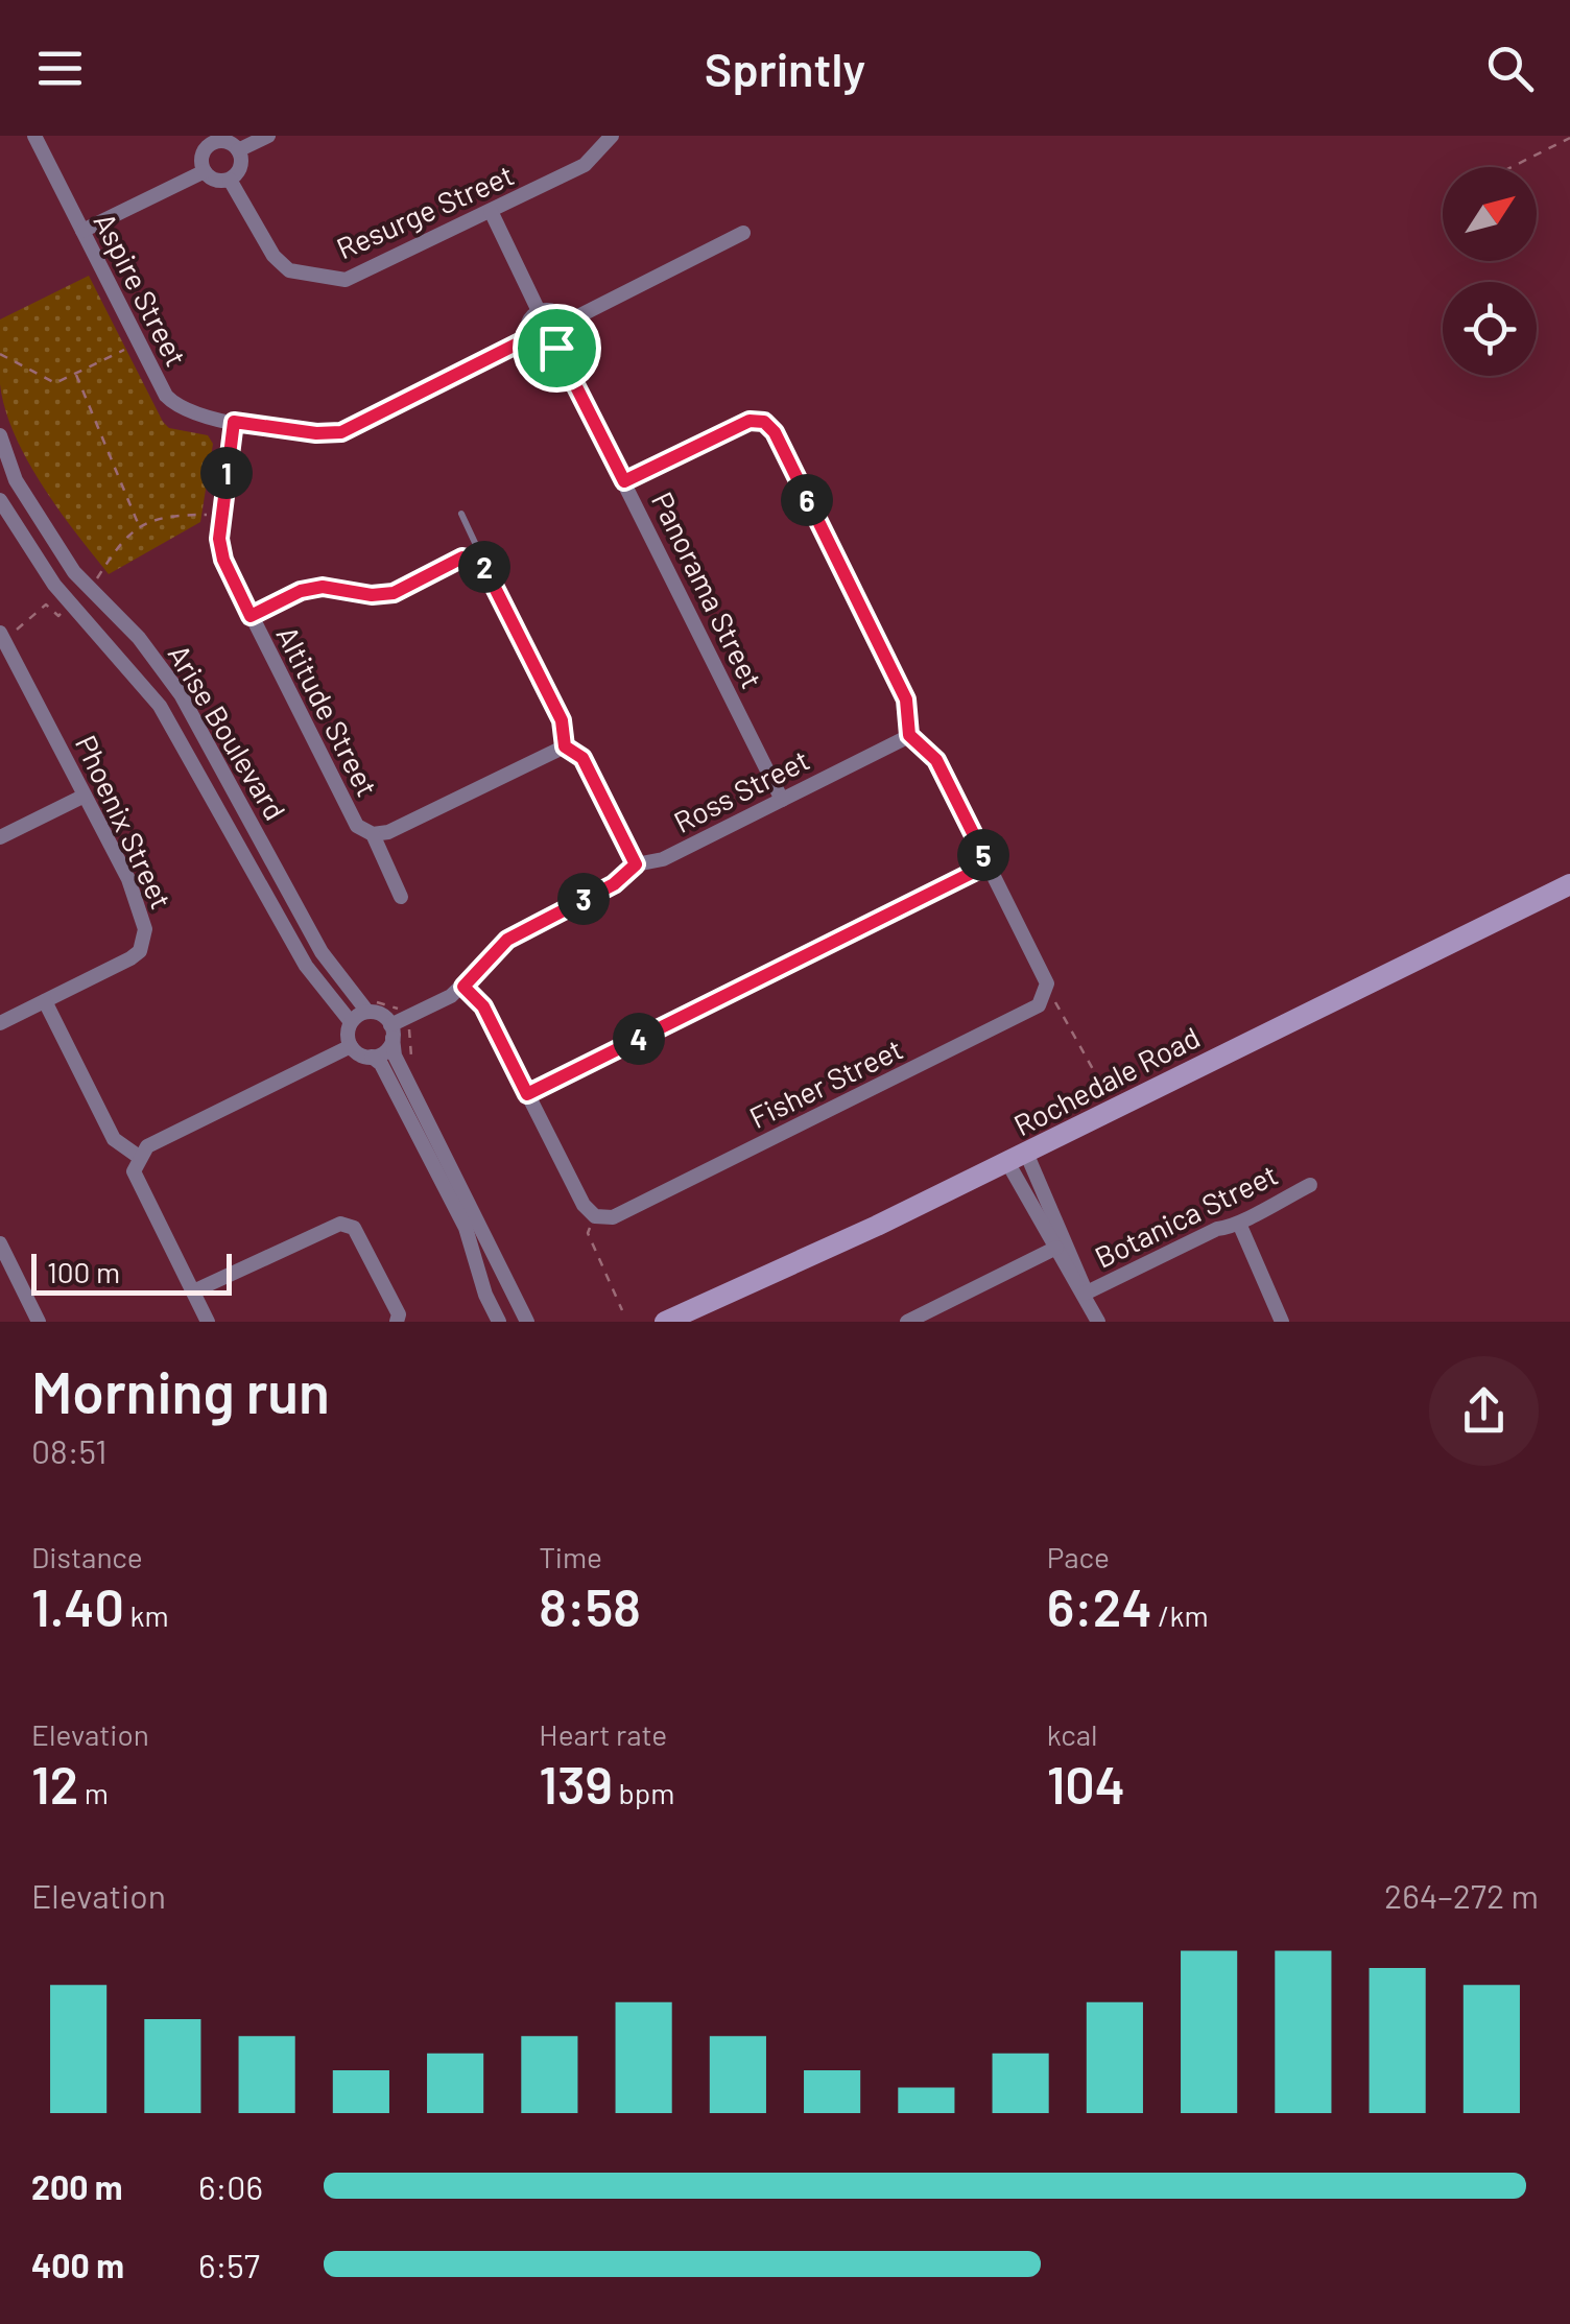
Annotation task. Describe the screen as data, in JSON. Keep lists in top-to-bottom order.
{
  "streets": {
    "main road": ["Rochedale Road"],
    "street": [
      "Resurge Street",
      "Aspire Street",
      "Panorama Street",
      "Altitude Street",
      "Arise Boulevard",
      "Ross Street",
      "Phoenix Street",
      "Fisher Street",
      "Botanica Street"
    ]
  },
  "crossings": [
    ["Aspire Street", "Panorama Street"],
    ["Aspire Street", "Altitude Street"],
    ["Panorama Street", "Ross Street"],
    ["Arise Boulevard", "Ross Street"]
  ],
  "scale_bar": "100 m",
  "north": "top right",
  "page": {
    "header": "Sprintly",
    "pins": [
      "1",
      "6",
      "2",
      "5",
      "3",
      "4"
    ],
    "scale": "100 m",
    "heading": ["Morning run", "08:51"],
    "stats": [
      ["Distance", "1.40 km"],
      ["Time", "8:58"],
      ["Pace", "6:24 /km"],
      ["Elevation", "12 m"],
      ["Heart rate", "139 bpm"],
      ["kcal", "104"]
    ],
    "chart": ["Elevation", "264–272 m"],
    "list": [
      {
        "name": "200 m",
        "note": "6:06"
      },
      {
        "name": "400 m",
        "note": "6:57"
      }
    ]
  }
}
